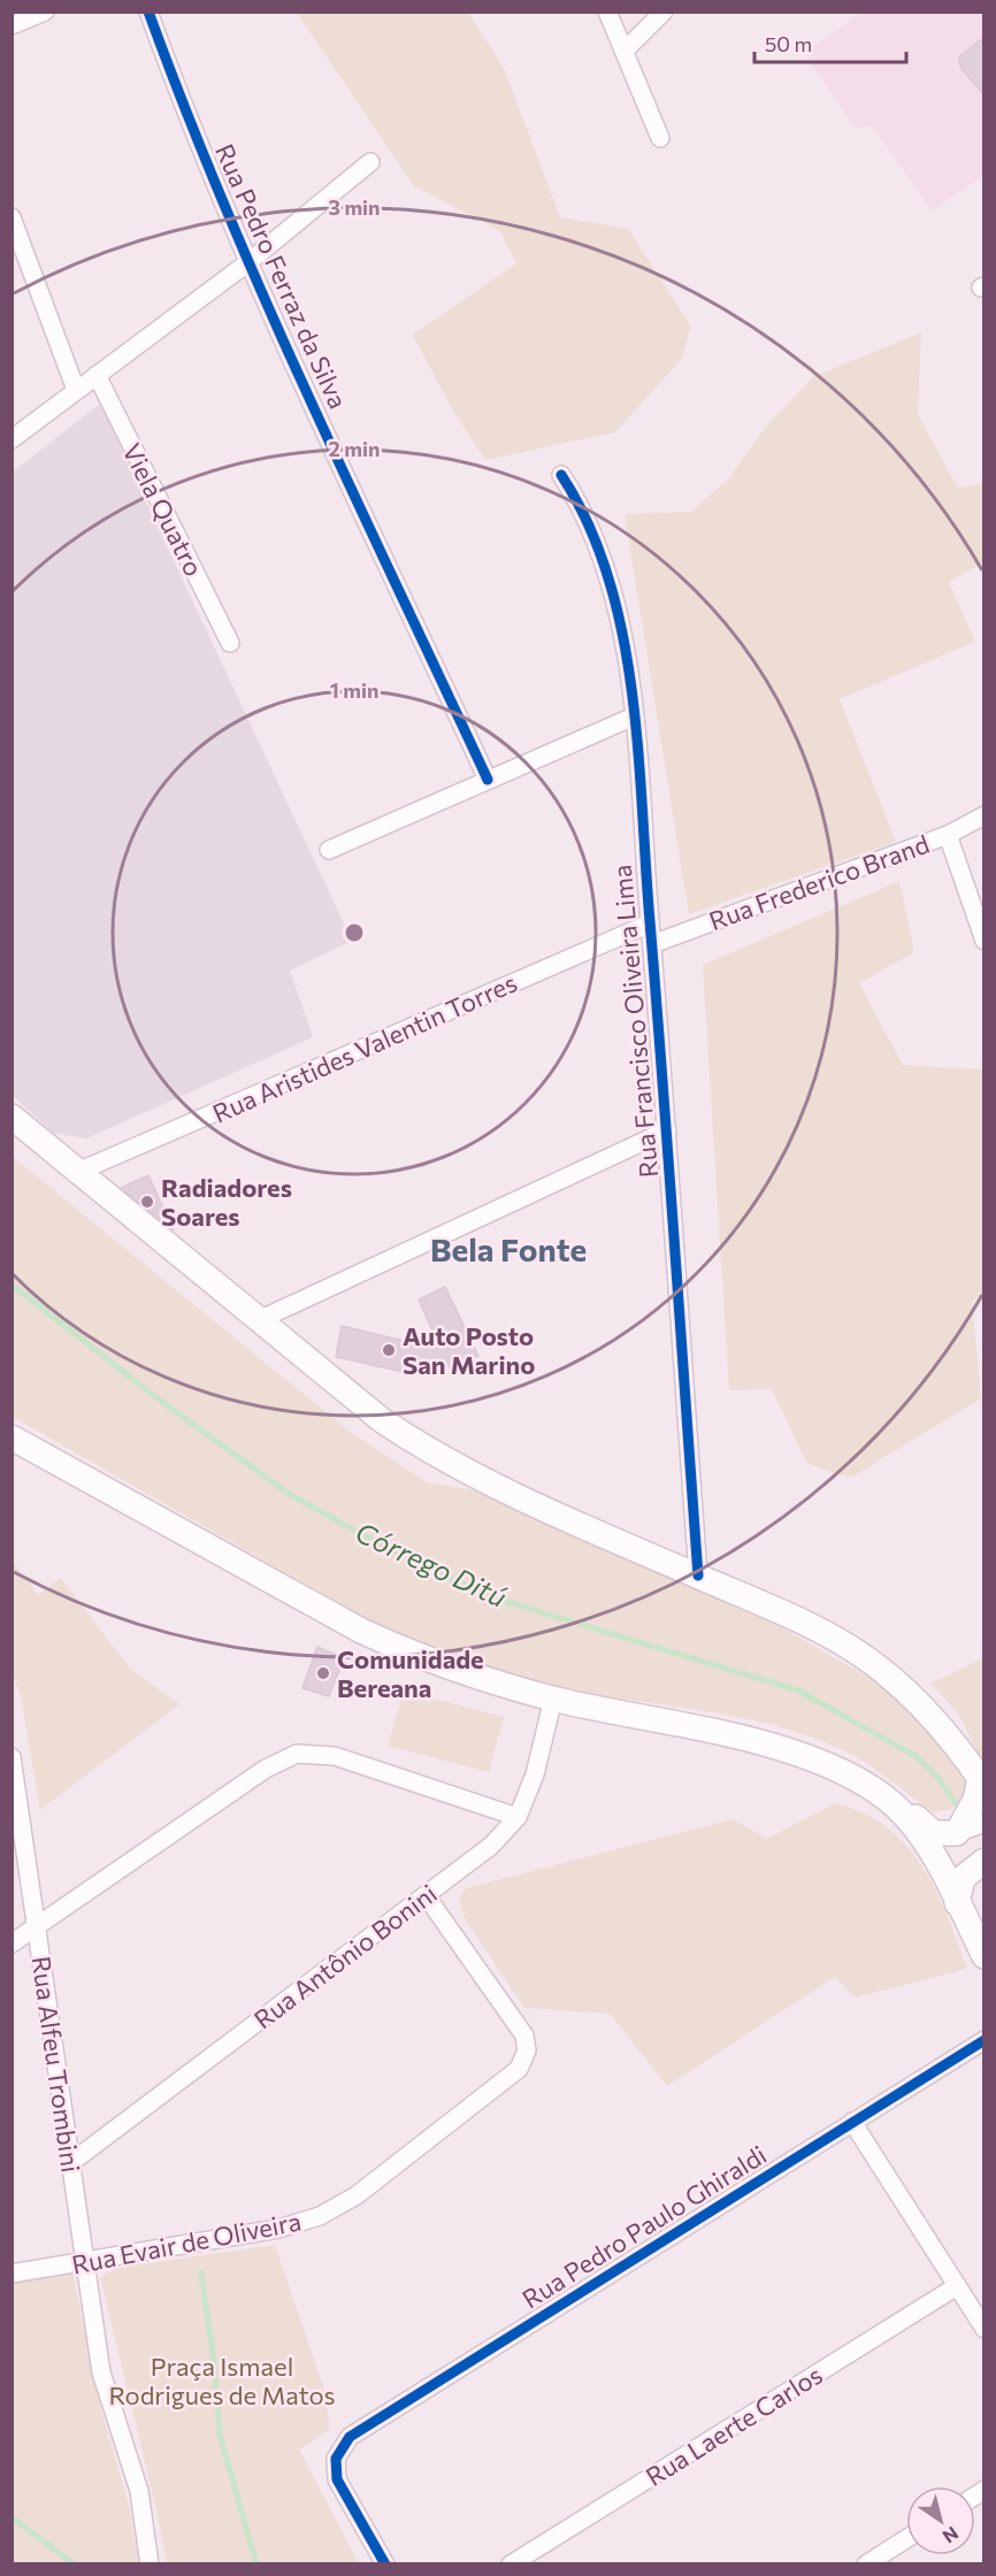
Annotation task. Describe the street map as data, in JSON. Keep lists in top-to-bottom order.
{
  "streets": {
    "street": [
      "Rua Pedro Ferraz da Silva",
      "Viela Quatro",
      "Rua Frederico Brand",
      "Rua Francisco Oliveira Lima",
      "Rua Aristides Valentin Torres",
      "Rua Antônio Bonini",
      "Rua Alfeu Trombini",
      "Rua Pedro Paulo Ghiraldi",
      "Rua Evair de Oliveira",
      "Rua Laerte Carlos"
    ]
  },
  "crossings": [
    ["Rua Frederico Brand", "Rua Francisco Oliveira Lima"],
    ["Rua Francisco Oliveira Lima", "Rua Aristides Valentin Torres"],
    ["Rua Antônio Bonini", "Rua Alfeu Trombini"],
    ["Rua Antônio Bonini", "Rua Evair de Oliveira"],
    ["Rua Alfeu Trombini", "Rua Evair de Oliveira"]
  ],
  "districts": ["Bela Fonte"],
  "water": ["Córrego Ditú"],
  "parks": ["Praça Ismael Rodrigues de Matos"],
  "places": ["Radiadores Soares", "Auto Posto San Marino", "Comunidade Bereana"],
  "scale_bar": "50 m",
  "north": "bottom right",
  "rings": ["3 min", "2 min", "1 min"]
}
